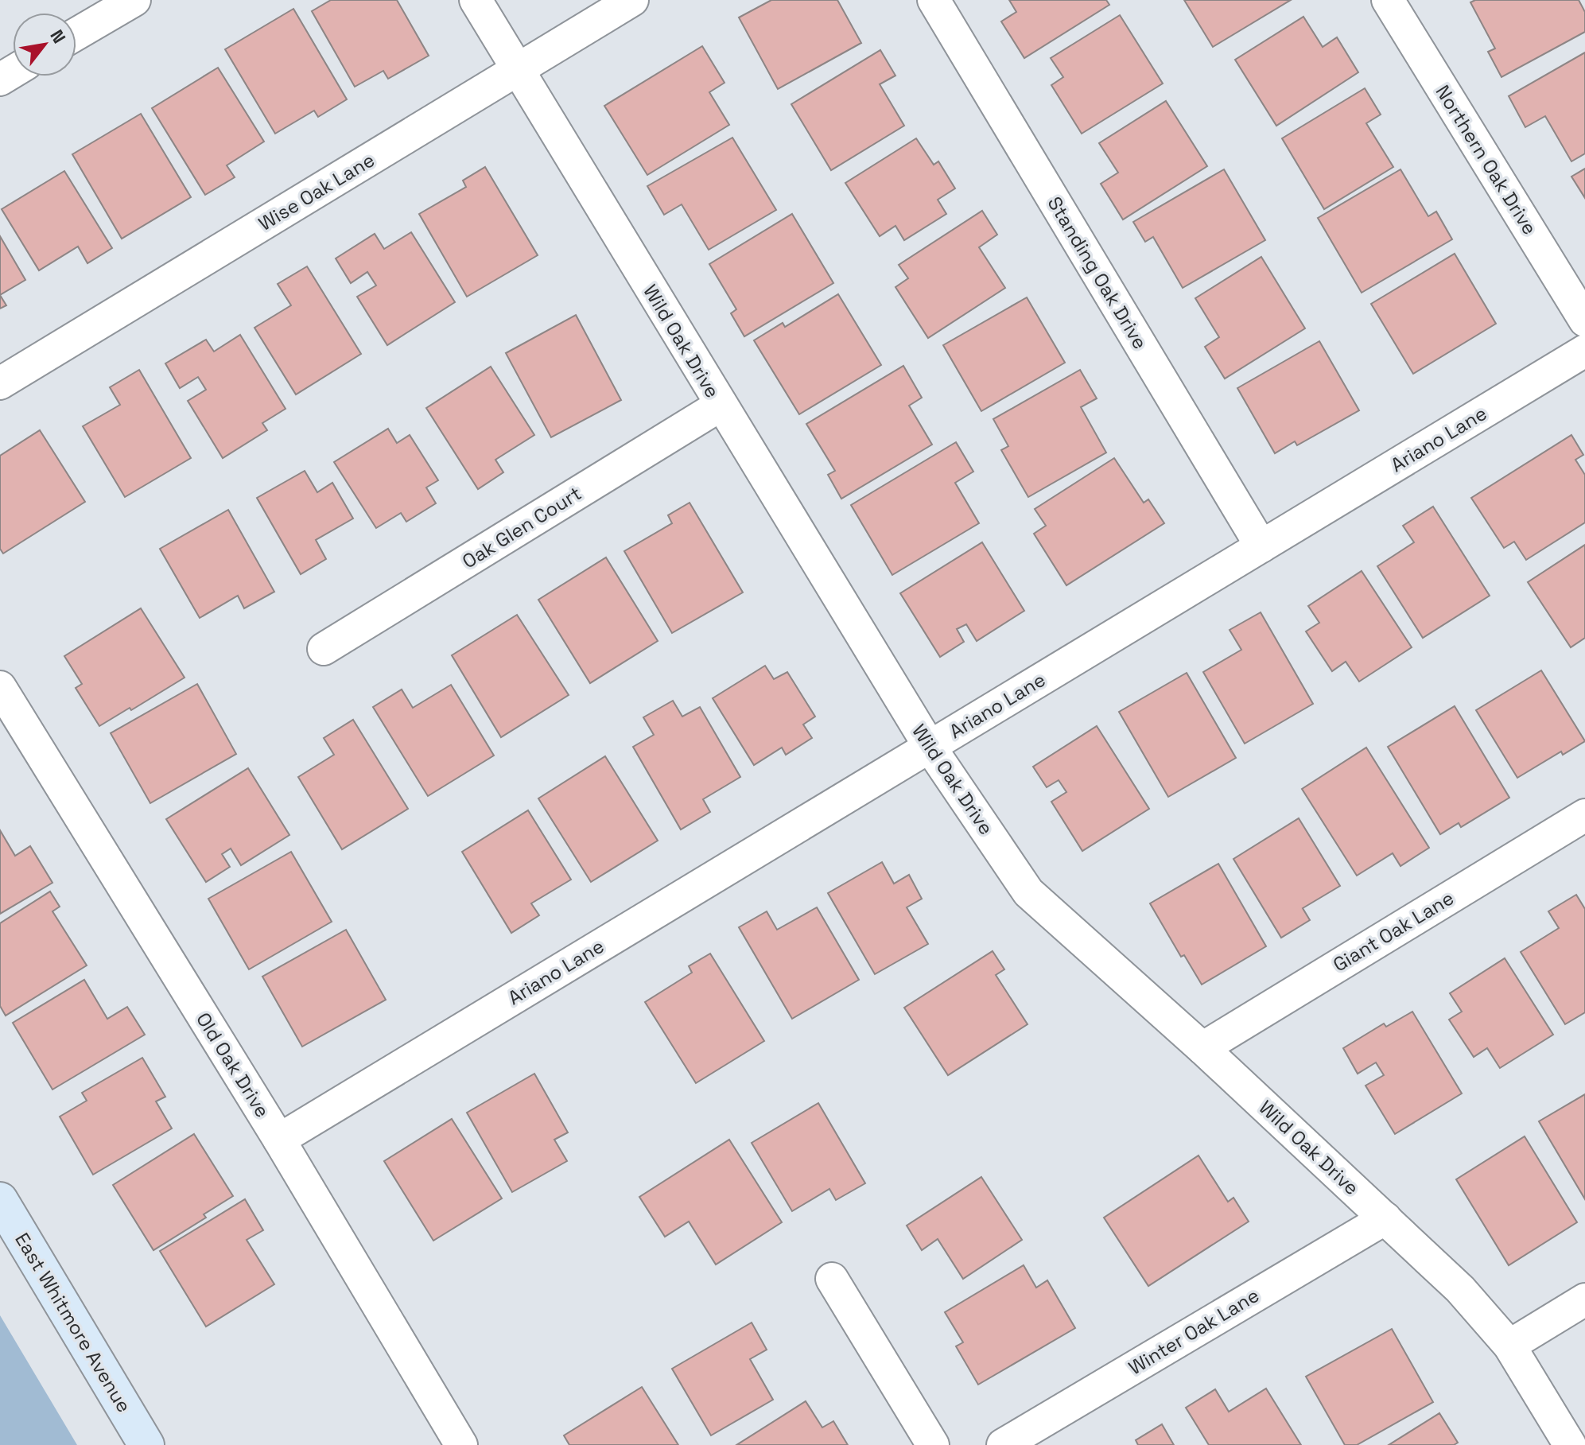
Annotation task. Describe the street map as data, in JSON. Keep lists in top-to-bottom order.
{
  "streets": {
    "main road": ["East Whitmore Avenue"],
    "street": [
      "Northern Oak Drive",
      "Wise Oak Lane",
      "Standing Oak Drive",
      "Wild Oak Drive",
      "Ariano Lane",
      "Oak Glen Court",
      "Giant Oak Lane",
      "Old Oak Drive",
      "Winter Oak Lane"
    ]
  },
  "crossings": [
    ["Wise Oak Lane", "Wild Oak Drive"],
    ["Standing Oak Drive", "Ariano Lane"],
    ["Wild Oak Drive", "Ariano Lane"],
    ["Wild Oak Drive", "Oak Glen Court"],
    ["Wild Oak Drive", "Giant Oak Lane"],
    ["Wild Oak Drive", "Winter Oak Lane"],
    ["Ariano Lane", "Old Oak Drive"]
  ],
  "north": "top right"
}
